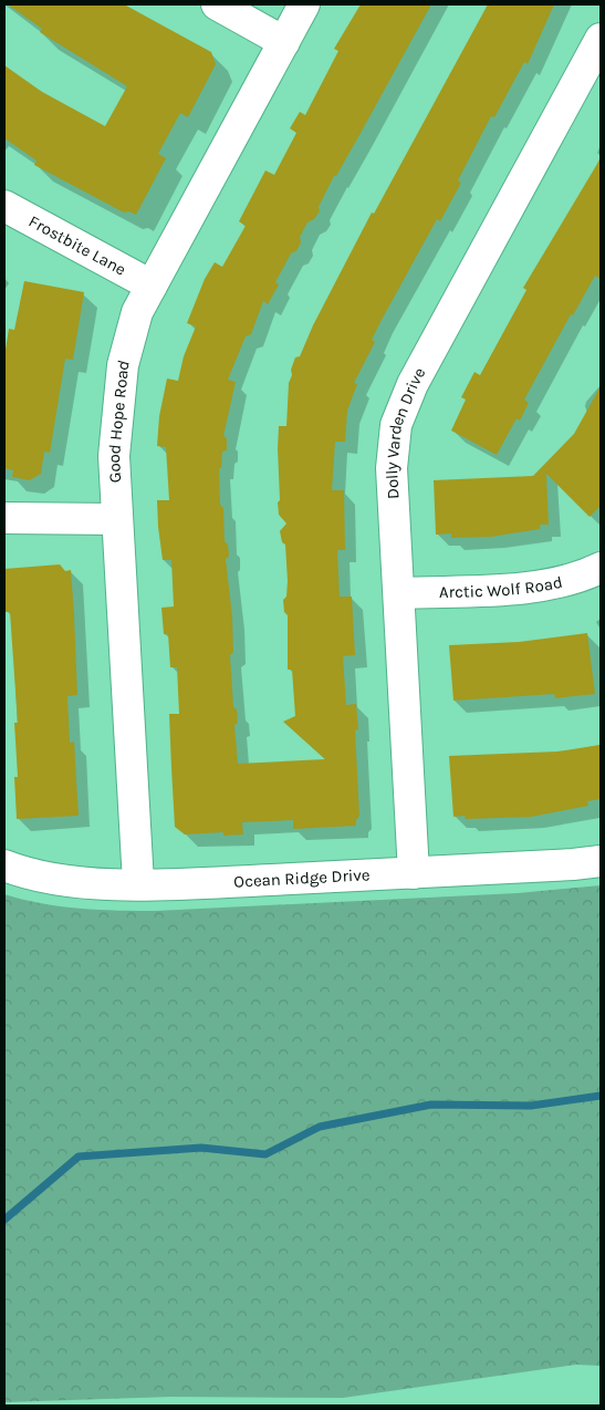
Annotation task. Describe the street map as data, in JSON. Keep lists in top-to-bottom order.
{
  "streets": {
    "street": [
      "Frostbite Lane",
      "Good Hope Road",
      "Dolly Varden Drive",
      "Arctic Wolf Road",
      "Ocean Ridge Drive"
    ]
  },
  "crossings": [
    ["Frostbite Lane", "Good Hope Road"],
    ["Good Hope Road", "Ocean Ridge Drive"],
    ["Dolly Varden Drive", "Arctic Wolf Road"],
    ["Dolly Varden Drive", "Ocean Ridge Drive"]
  ]
}
